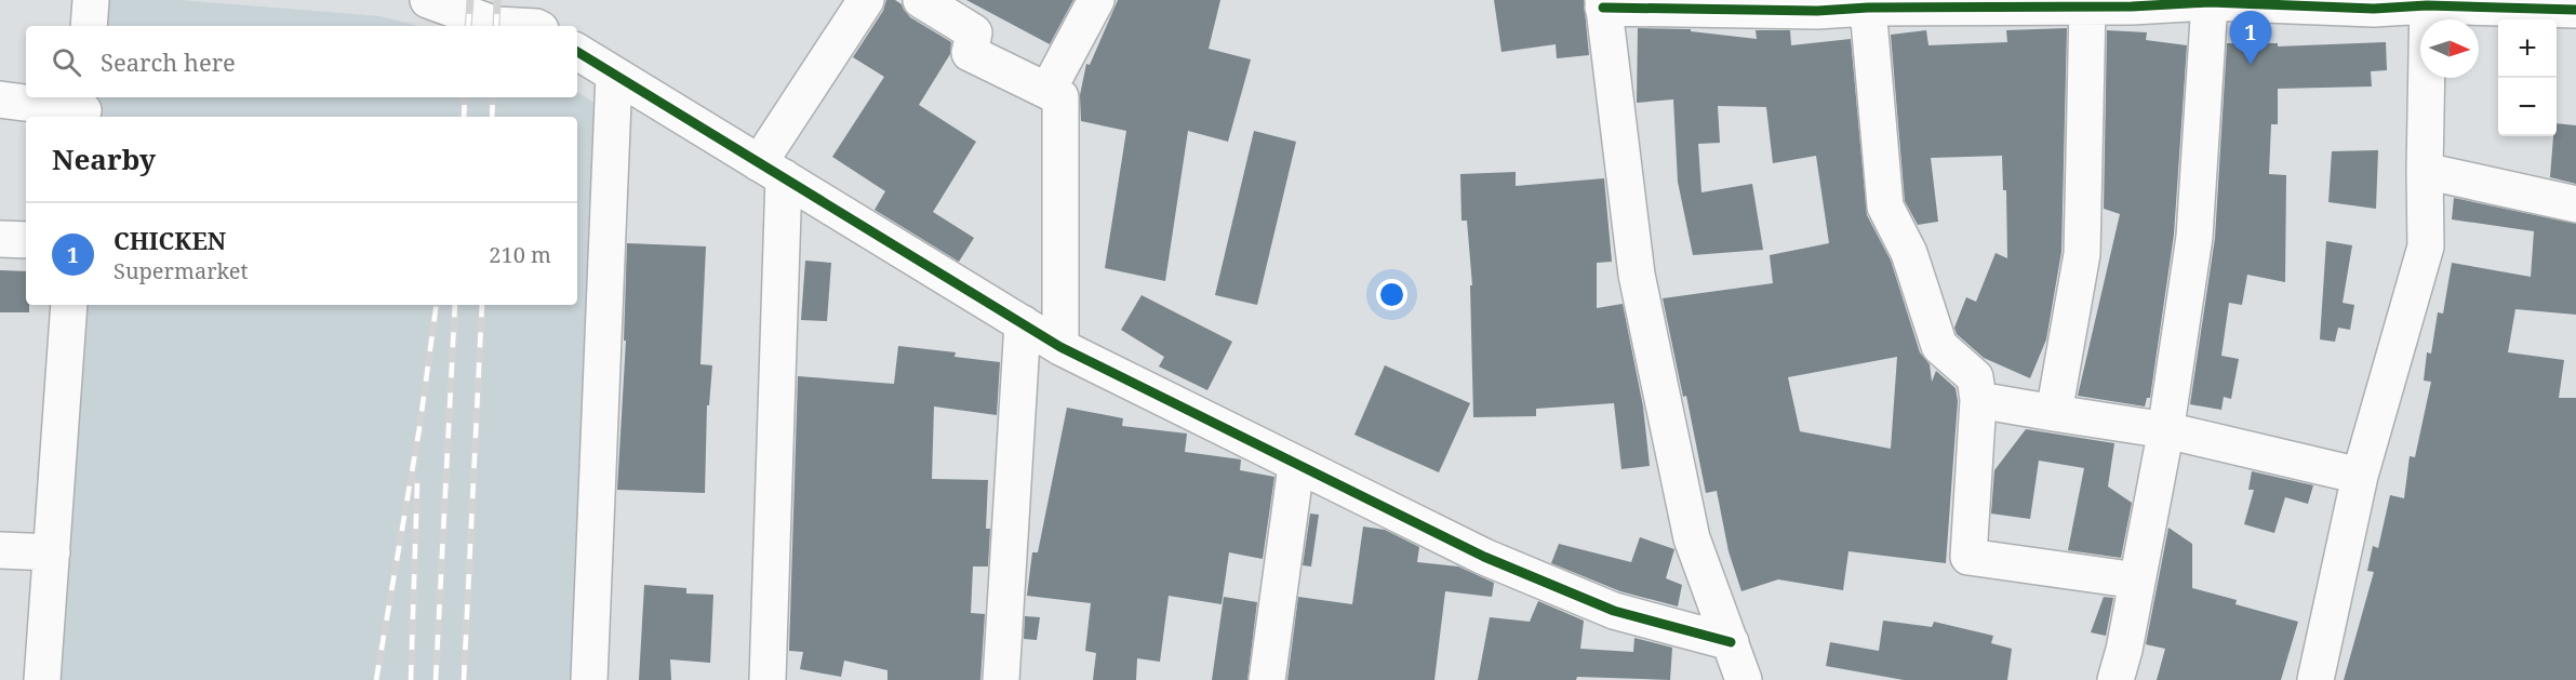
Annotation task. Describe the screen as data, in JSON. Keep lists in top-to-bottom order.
{
  "north": "right",
  "page": {
    "pins": "1",
    "map_buttons": ["+", "−"],
    "search": "Search here",
    "heading": "Nearby",
    "list": [
      {
        "mark": "1",
        "name": "CHICKEN",
        "note": "Supermarket",
        "value": "210 m"
      }
    ]
  }
}
